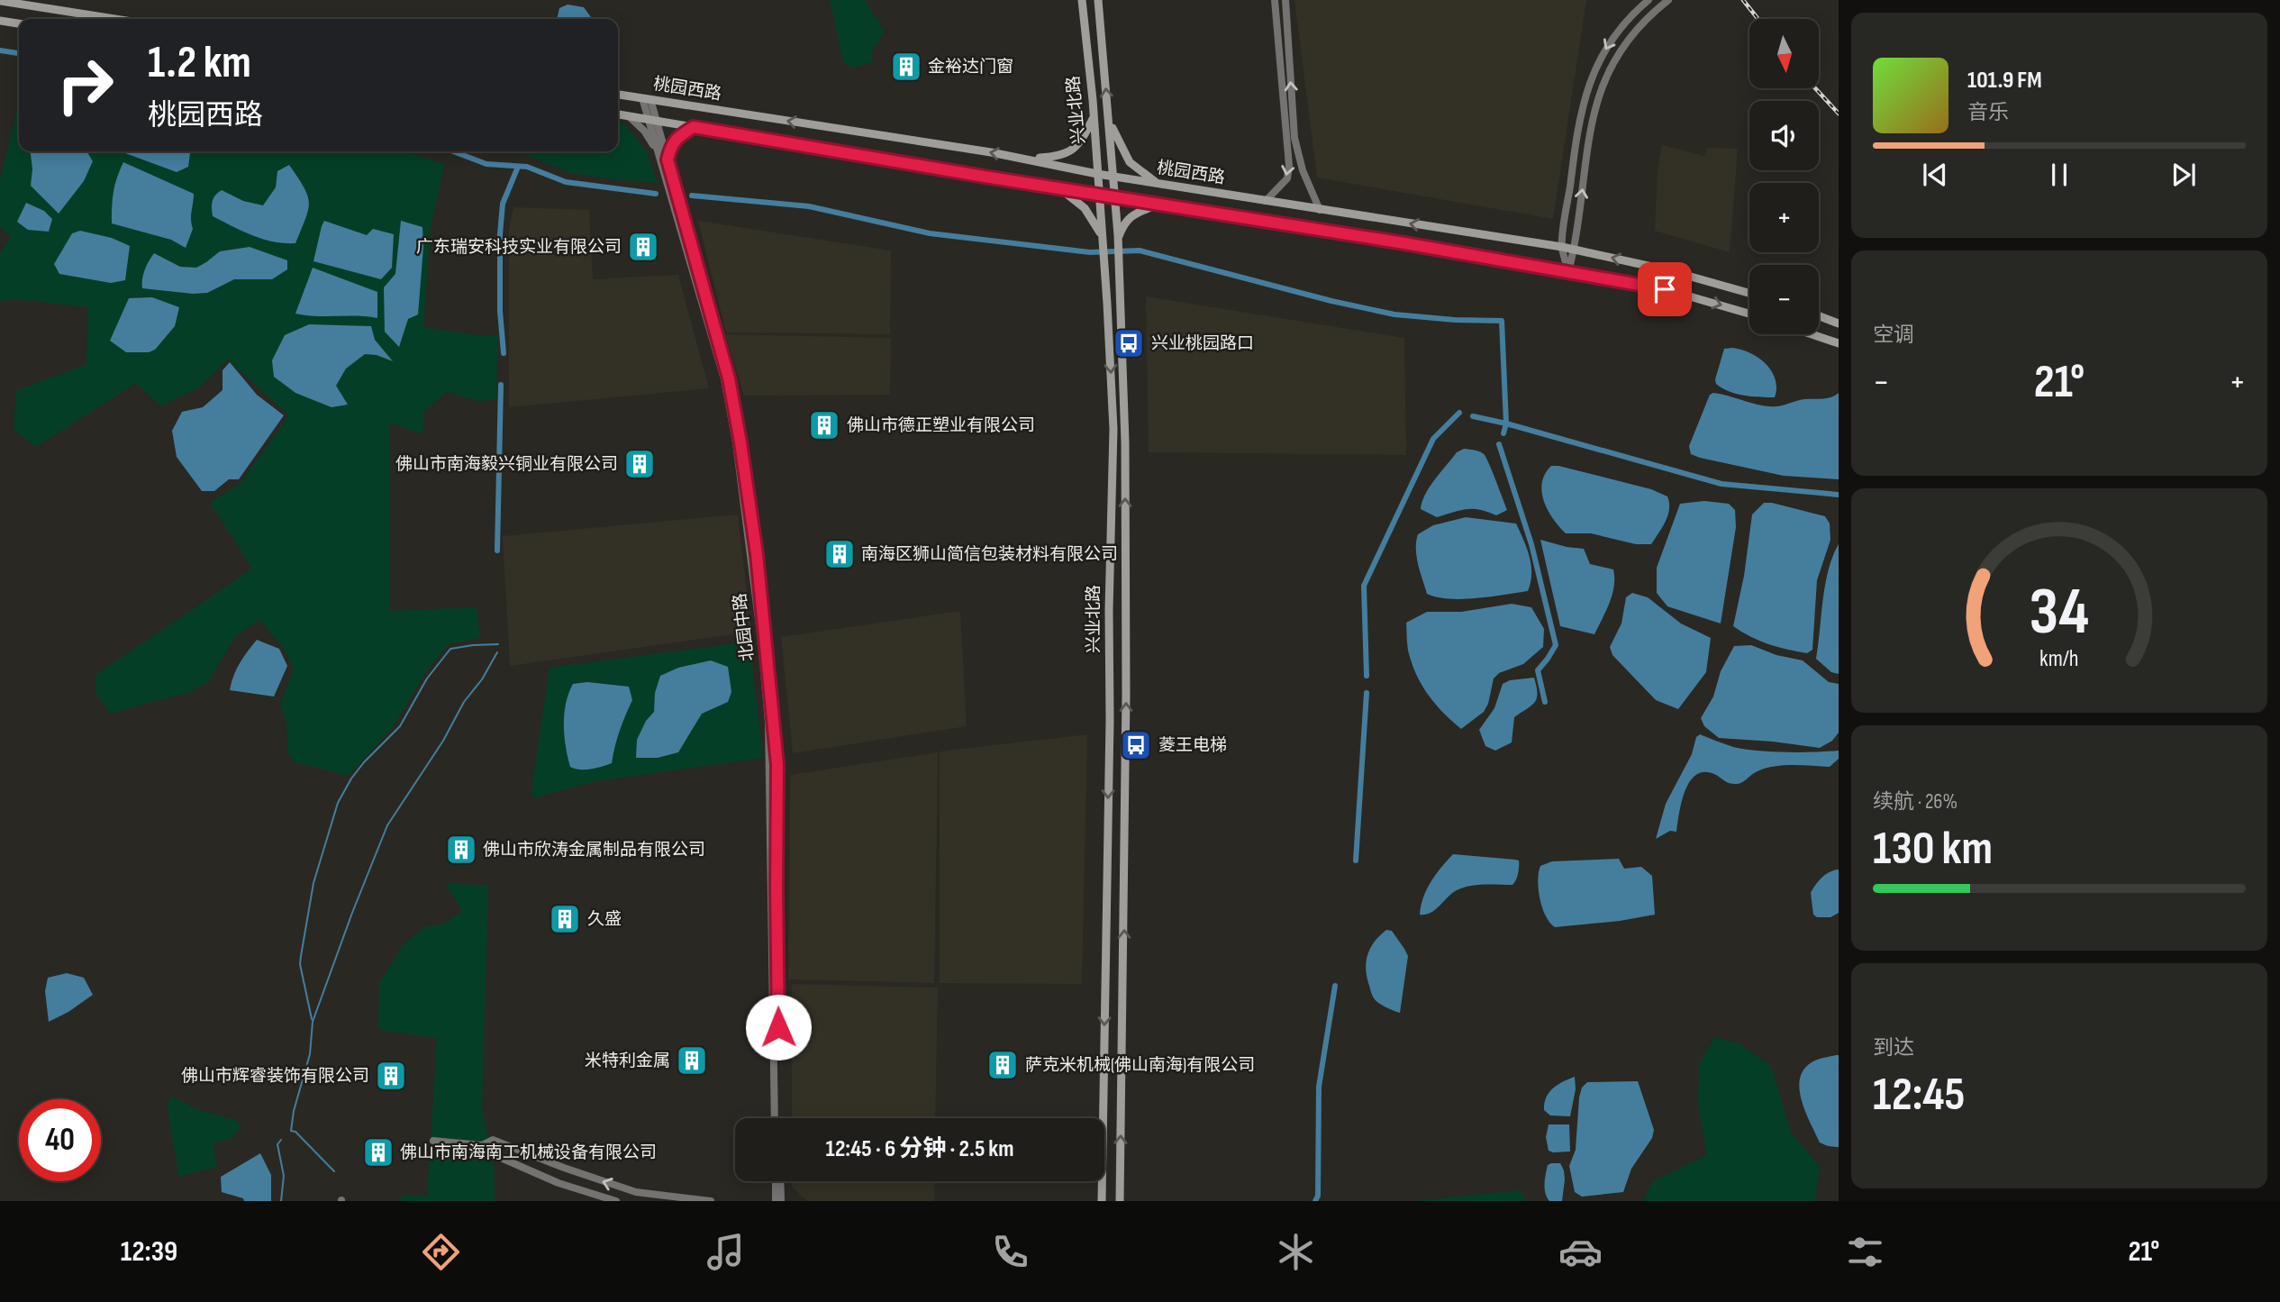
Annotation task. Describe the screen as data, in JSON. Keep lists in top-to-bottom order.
{
  "streets": {
    "main road": ["桃园西路", "兴业北路"],
    "street": ["北园中路"]
  },
  "crossings": [
    ["桃园西路", "兴业北路"],
    ["桃园西路", "北园中路"]
  ],
  "places": {
    "building": [
      "金裕达门窗",
      "广东瑞安科技实业有限公司",
      "佛山市德正塑业有限公司",
      "佛山市南海毅兴铜业有限公司",
      "南海区狮山简信包装材料有限公司",
      "佛山市欣涛金属制品有限公司",
      "久盛",
      "米特利金属",
      "萨克米机械(佛山南海)有限公司",
      "佛山市辉睿装饰有限公司",
      "佛山市南海南工机械设备有限公司"
    ],
    "bus stop": ["兴业桃园路口", "菱王电梯"]
  },
  "north": "bottom",
  "page": {
    "map_buttons": ["+", "−"],
    "turn": ["1.2 km", "桃园西路"],
    "song": ["101.9 FM", "音乐"],
    "tile": [
      "空调",
      ["续航 · 26%", "130 km"],
      ["到达", "12:45"]
    ],
    "heat": ["−", "21°", "+"],
    "limit": "40",
    "trip": "12:45 · 6 分钟 · 2.5 km",
    "tabs": ["12:39", "21°"],
    "gauge": ["34", "km/h"]
  }
}
